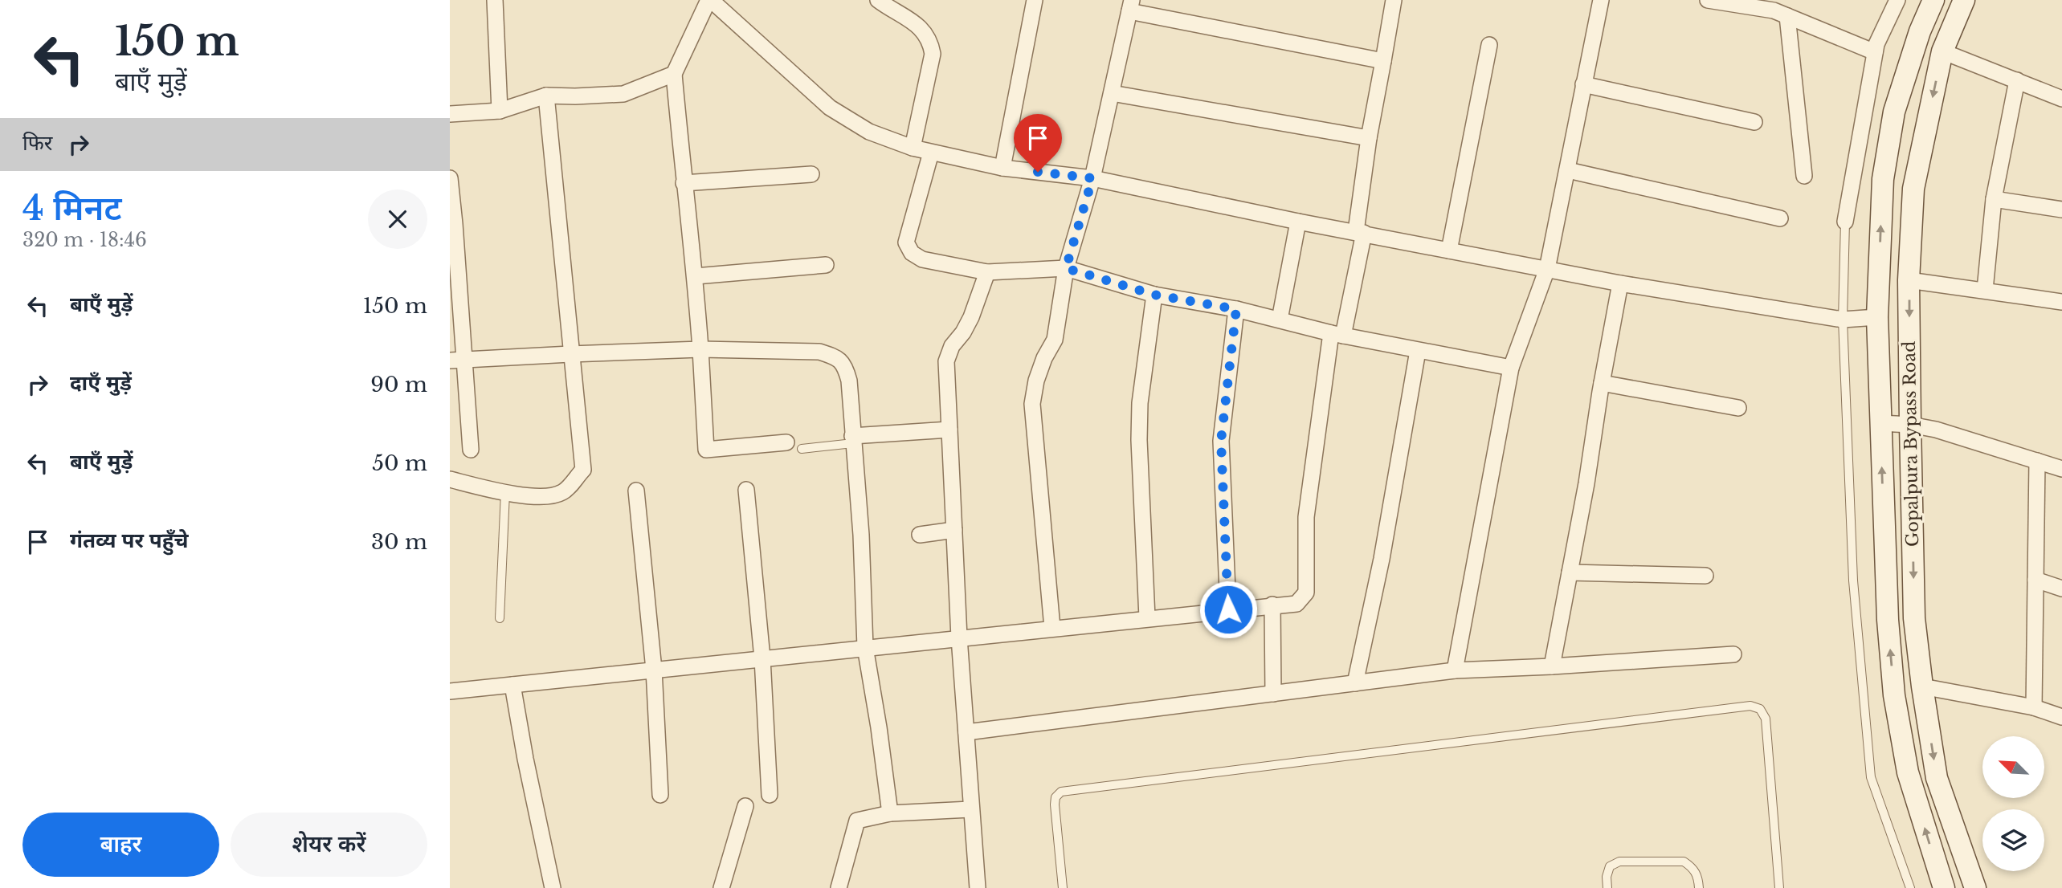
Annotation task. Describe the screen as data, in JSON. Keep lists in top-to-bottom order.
{
  "streets": {
    "street": ["Gopalpura Bypass Road"]
  },
  "north": "top left",
  "page": {
    "turn": ["150 m", "बाएँ मुड़ें"],
    "then": "फिर",
    "heading": ["4 मिनट", "320 m · 18:46"],
    "list": [
      {
        "name": "बाएँ मुड़ें",
        "value": "150 m"
      },
      {
        "name": "दाएँ मुड़ें",
        "value": "90 m"
      },
      {
        "name": "बाएँ मुड़ें",
        "value": "50 m"
      },
      {
        "name": "गंतव्य पर पहुँचे",
        "value": "30 m"
      }
    ],
    "buttons": ["बाहर", "शेयर करें"]
  }
}
